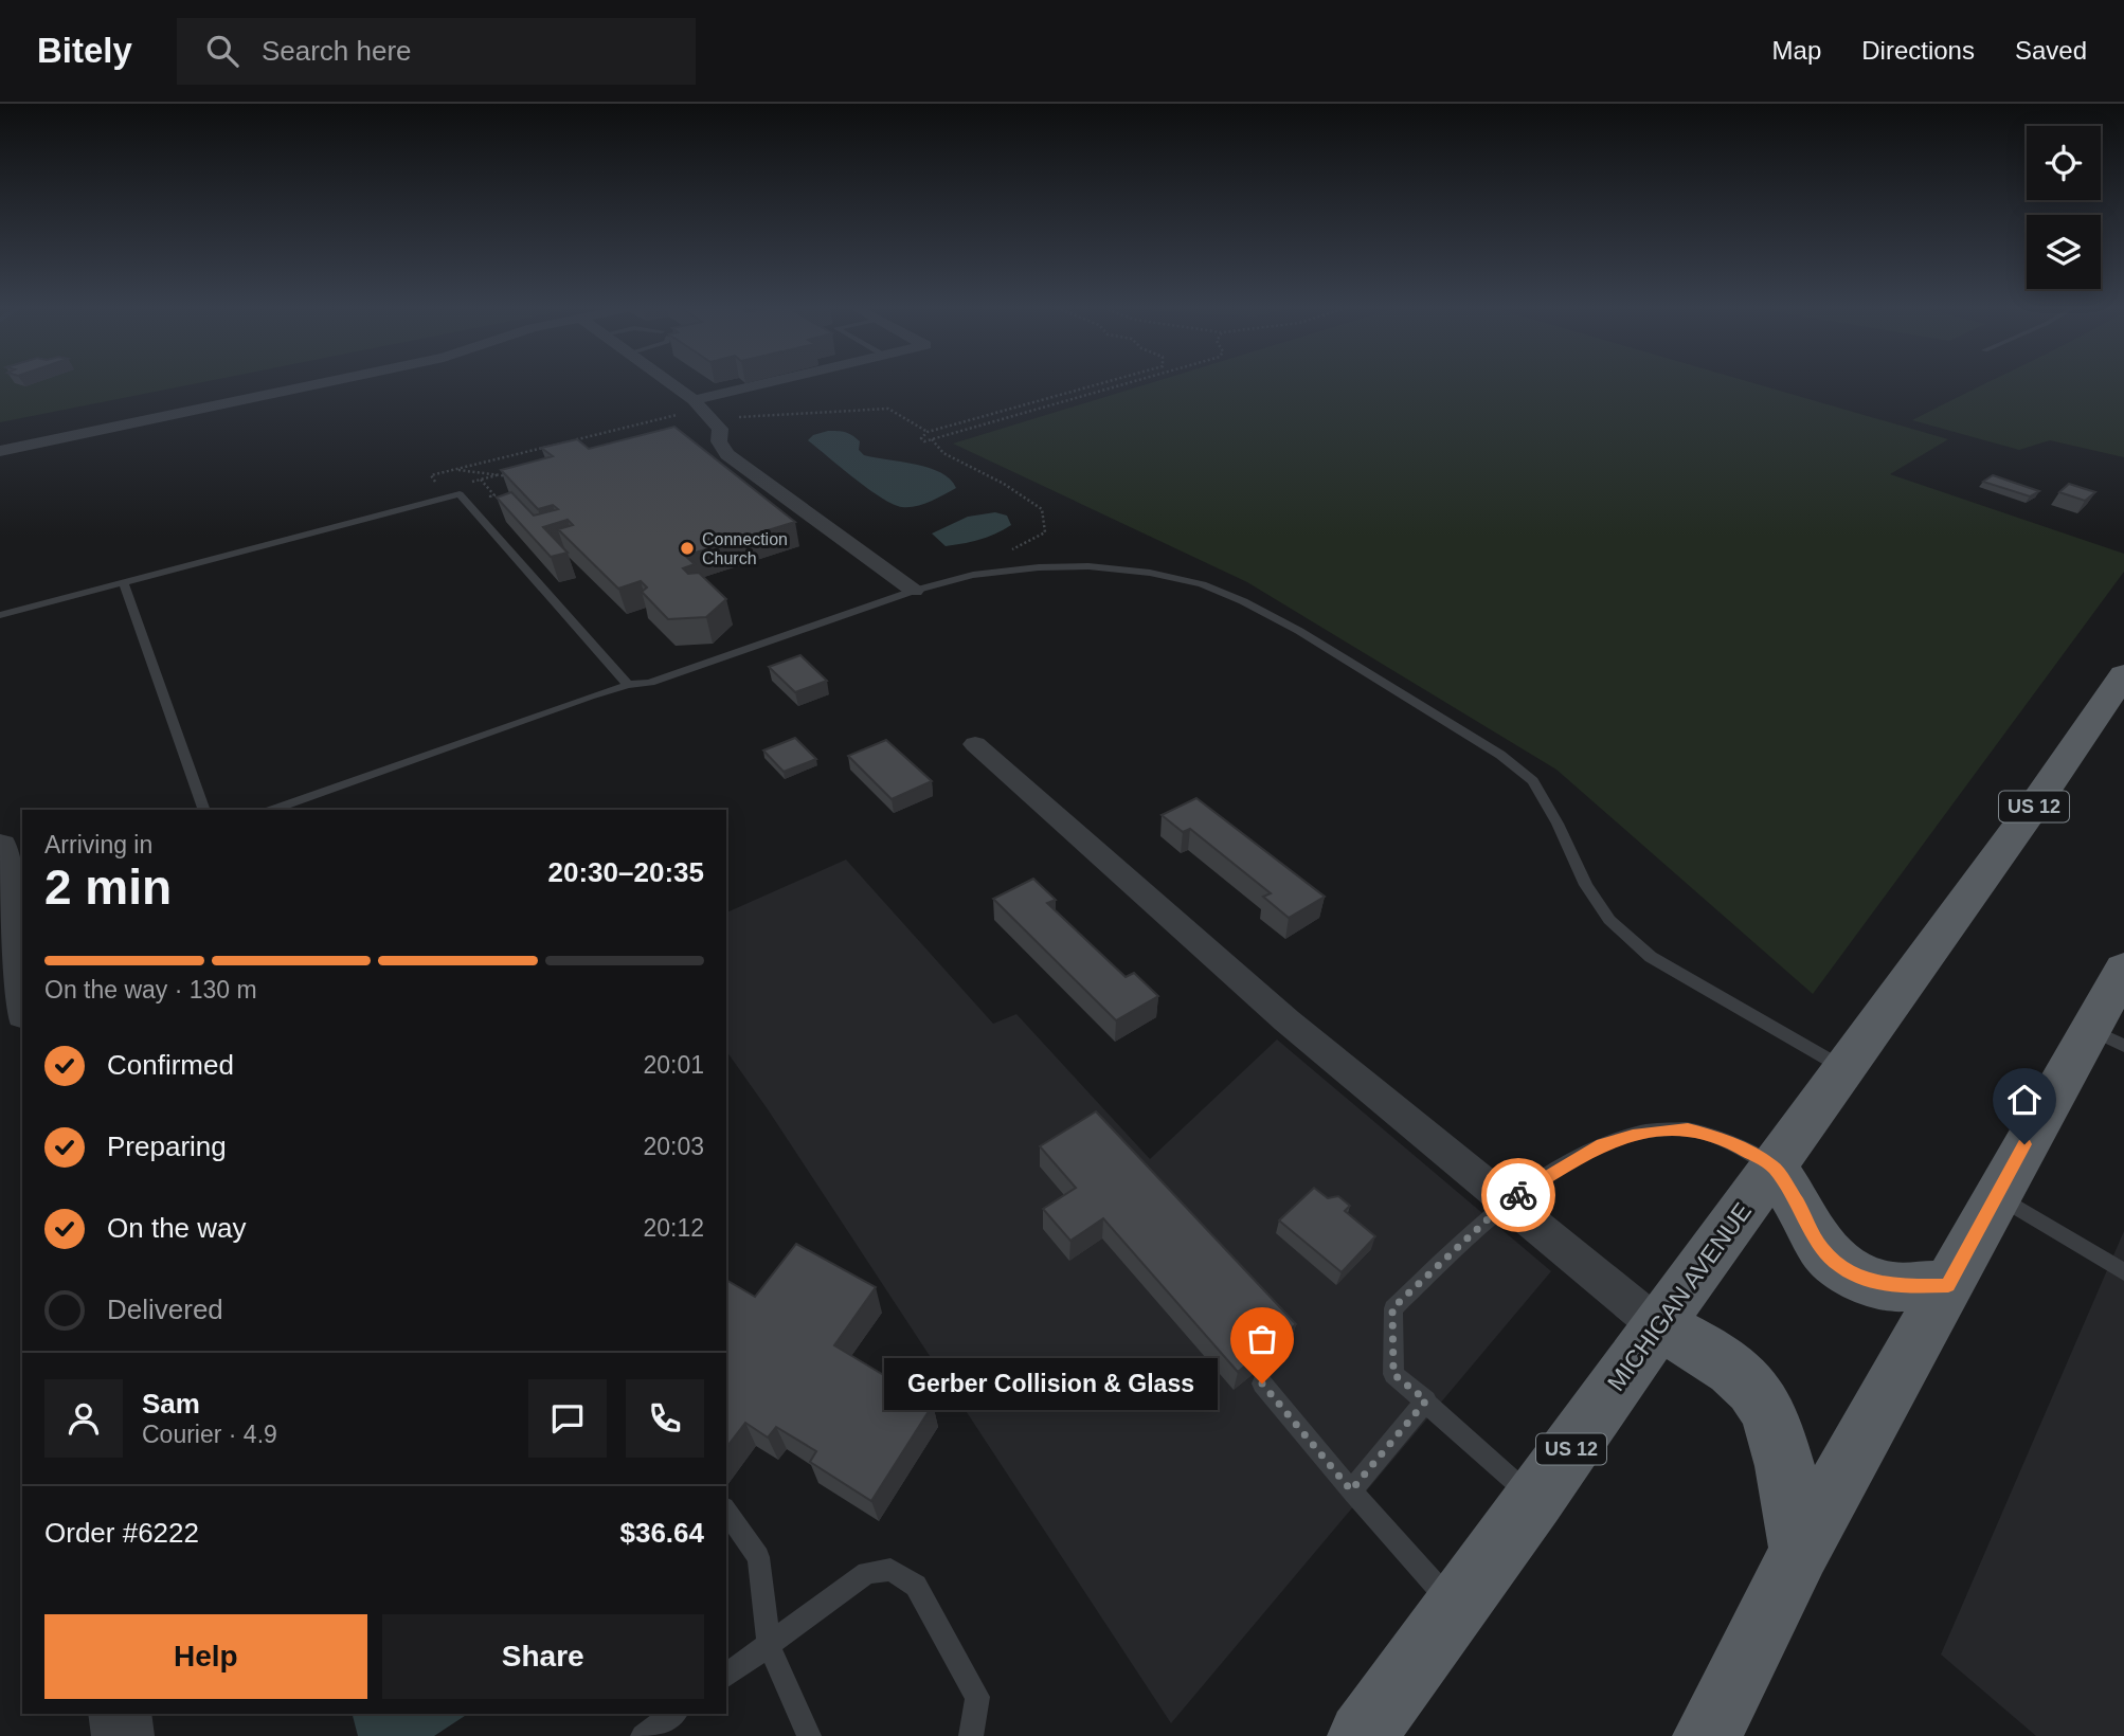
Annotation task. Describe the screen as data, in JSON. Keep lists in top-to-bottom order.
{
  "streets": {
    "main road": ["US 12", "MICHIGAN AVENUE"]
  },
  "places": ["Connection Church", "Gerber Collision & Glass"],
  "page": {
    "header": "Bitely",
    "search": "Search here",
    "nav": ["Map", "Directions", "Saved"],
    "heading": ["2 min", "Arriving in", "20:30–20:35"],
    "panel": [
      "Sam",
      "Courier · 4.9",
      "Order #6222",
      "$36.64"
    ],
    "bar": "On the way · 130 m",
    "list": [
      ["Confirmed", "20:01"],
      ["Preparing", "20:03"],
      ["On the way", "20:12"],
      "Delivered"
    ],
    "bubble": "Gerber Collision & Glass",
    "buttons": ["Help", "Share"]
  }
}
